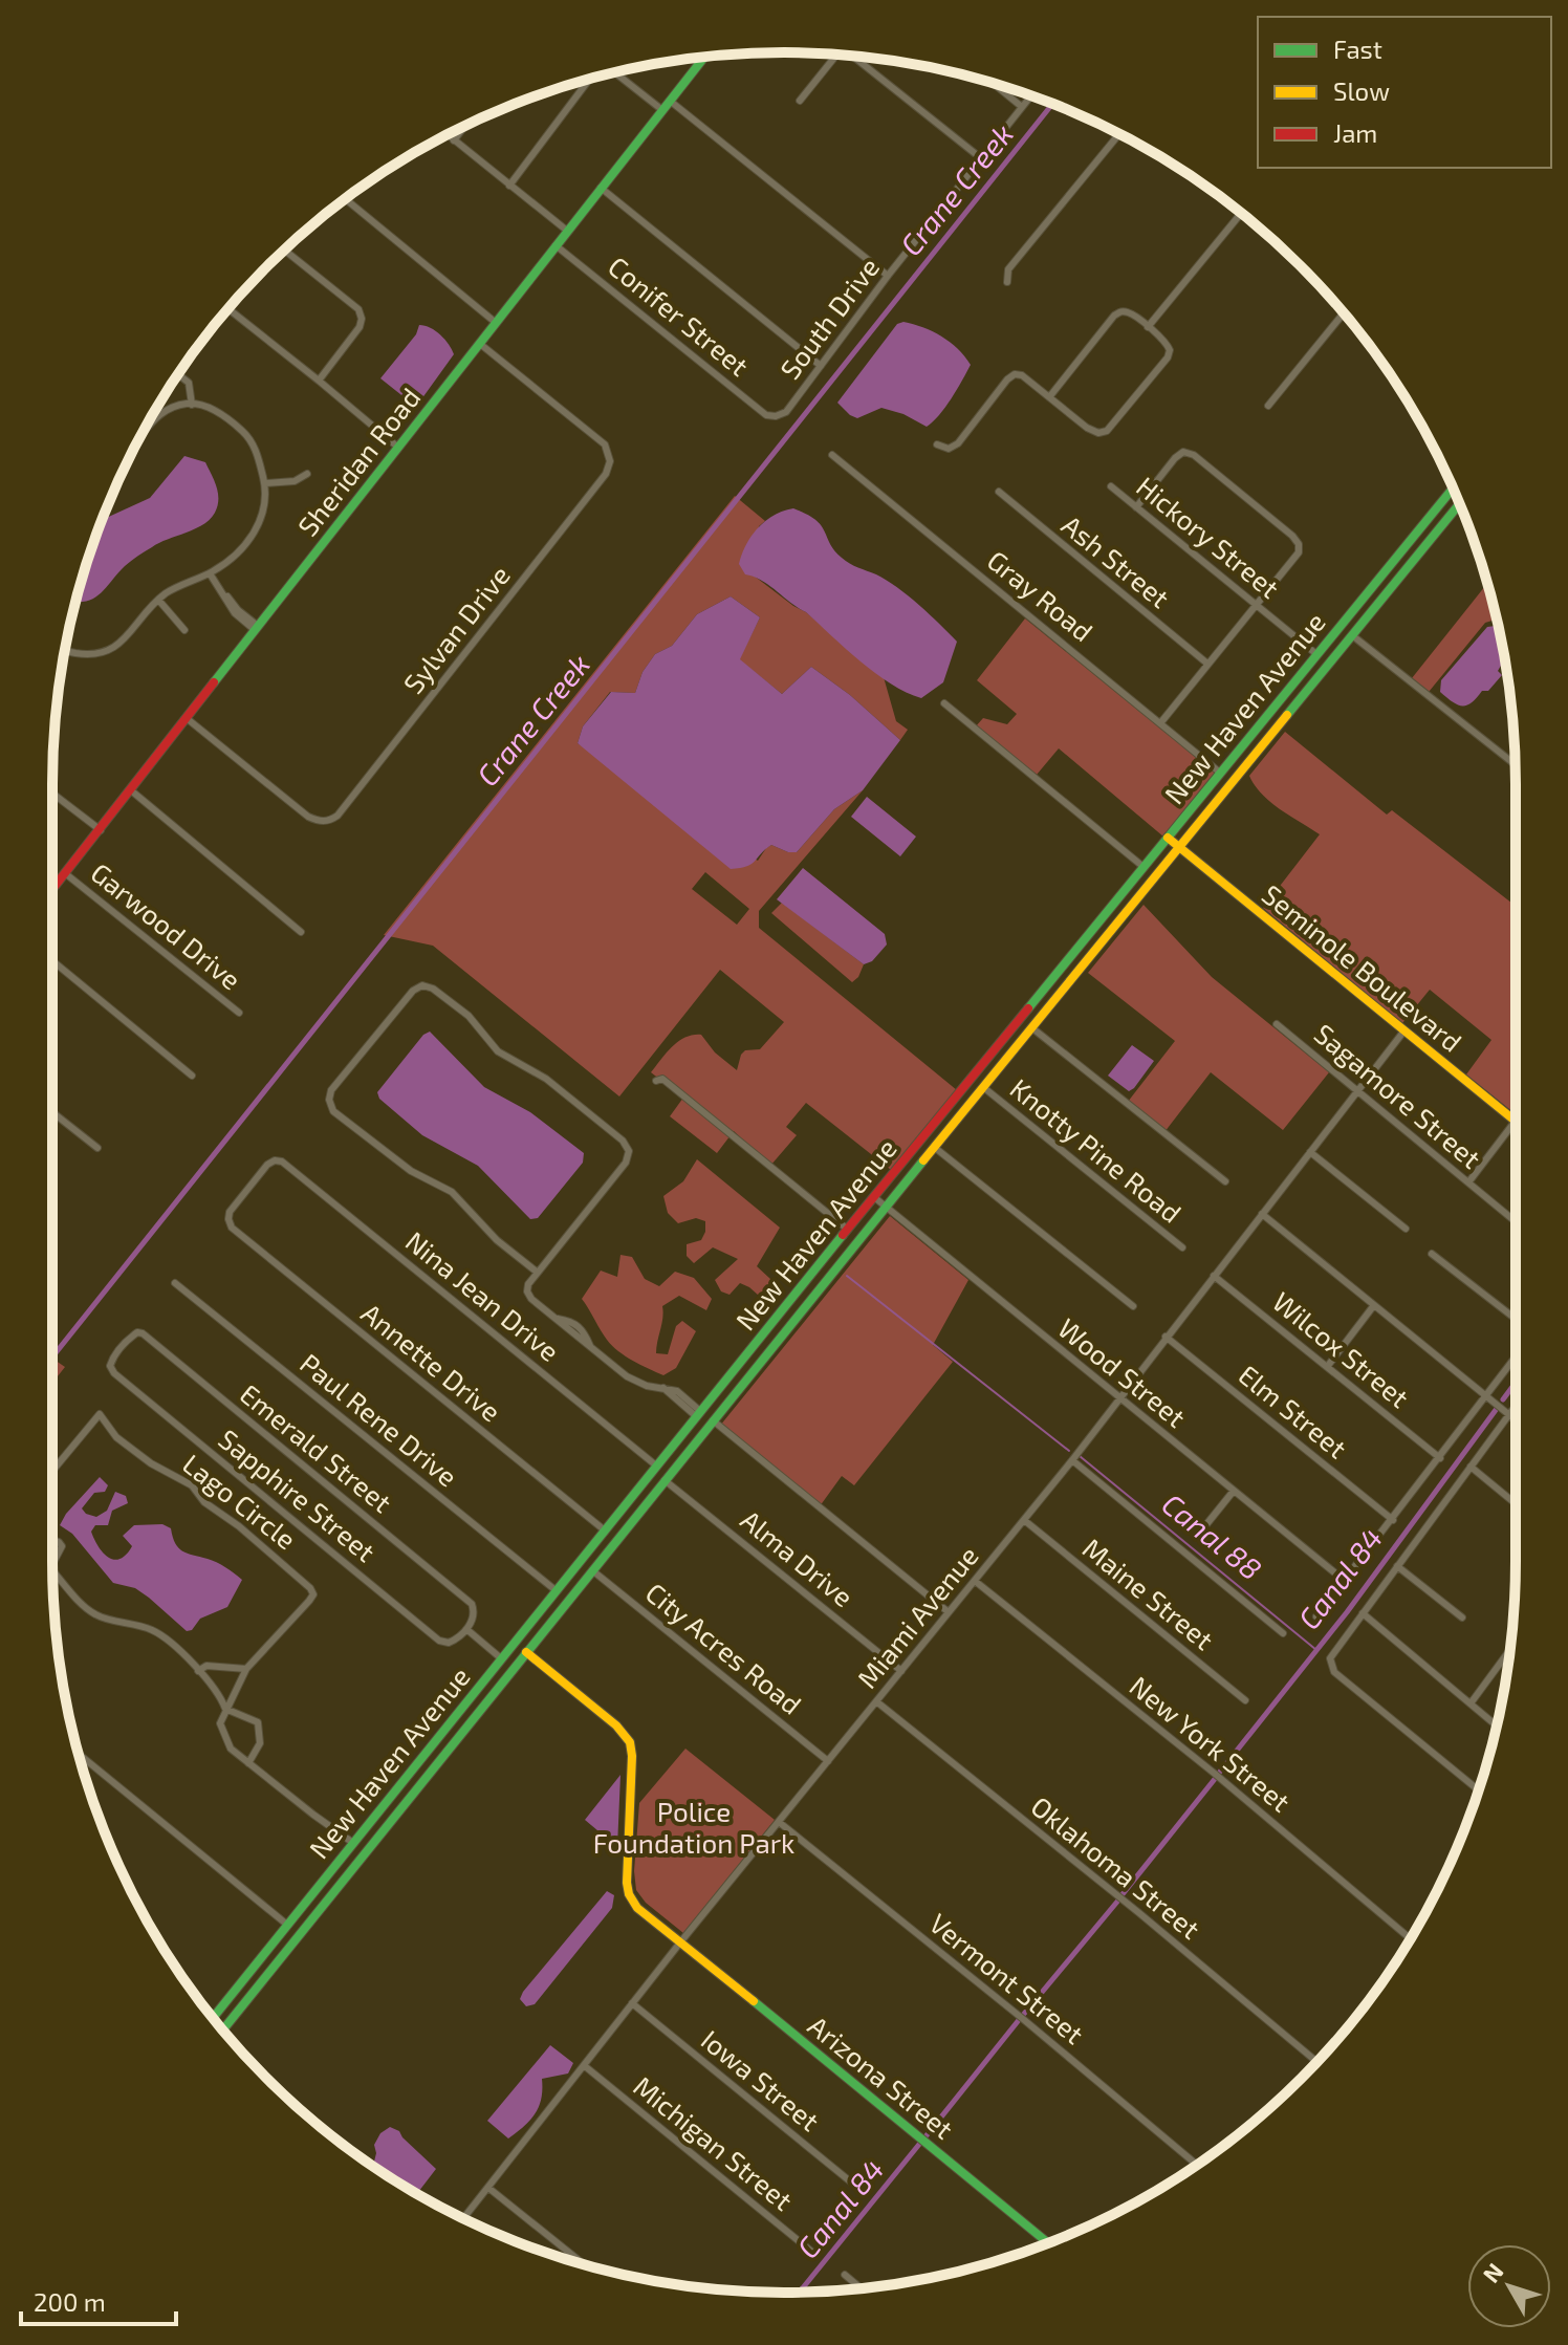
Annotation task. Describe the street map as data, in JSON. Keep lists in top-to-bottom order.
{
  "streets": {
    "main road": [
      "Sheridan Road",
      "New Haven Avenue",
      "Seminole Boulevard",
      "Arizona Street"
    ],
    "street": [
      "Conifer Street",
      "South Drive",
      "Hickory Street",
      "Ash Street",
      "Gray Road",
      "Sylvan Drive",
      "Garwood Drive",
      "Sagamore Street",
      "Knotty Pine Road",
      "Nina Jean Drive",
      "Wilcox Street",
      "Annette Drive",
      "Wood Street",
      "Elm Street",
      "Paul Rene Drive",
      "Emerald Street",
      "Sapphire Street",
      "Lago Circle",
      "Alma Drive",
      "Maine Street",
      "Miami Avenue",
      "City Acres Road",
      "New York Street",
      "Oklahoma Street",
      "Vermont Street",
      "Iowa Street",
      "Michigan Street"
    ]
  },
  "crossings": [
    ["Conifer Street", "South Drive"],
    ["Conifer Street", "Sheridan Road"],
    ["Sheridan Road", "Sylvan Drive"],
    ["Sheridan Road", "Garwood Drive"],
    ["Hickory Street", "New Haven Avenue"],
    ["Gray Road", "New Haven Avenue"],
    ["New Haven Avenue", "Seminole Boulevard"],
    ["New Haven Avenue", "Knotty Pine Road"],
    ["New Haven Avenue", "Nina Jean Drive"],
    ["New Haven Avenue", "Annette Drive"],
    ["New Haven Avenue", "Wood Street"],
    ["New Haven Avenue", "Paul Rene Drive"],
    ["New Haven Avenue", "Alma Drive"],
    ["New Haven Avenue", "City Acres Road"],
    ["New Haven Avenue", "Arizona Street"],
    ["Seminole Boulevard", "Miami Avenue"],
    ["Sagamore Street", "Miami Avenue"],
    ["Nina Jean Drive", "Annette Drive"],
    ["Wilcox Street", "Miami Avenue"],
    ["Wood Street", "Miami Avenue"],
    ["Elm Street", "Miami Avenue"],
    ["Emerald Street", "Sapphire Street"],
    ["Alma Drive", "Miami Avenue"],
    ["Maine Street", "Miami Avenue"],
    ["Miami Avenue", "City Acres Road"],
    ["Miami Avenue", "New York Street"],
    ["Miami Avenue", "Oklahoma Street"],
    ["Miami Avenue", "Vermont Street"],
    ["Miami Avenue", "Arizona Street"],
    ["Miami Avenue", "Iowa Street"],
    ["Miami Avenue", "Michigan Street"]
  ],
  "water": ["Crane Creek", "Canal 88", "Canal 84"],
  "parks": ["Police Foundation Park"],
  "legend": ["Fast", "Slow", "Jam"],
  "scale_bar": "200 m",
  "north": "top left"
}
